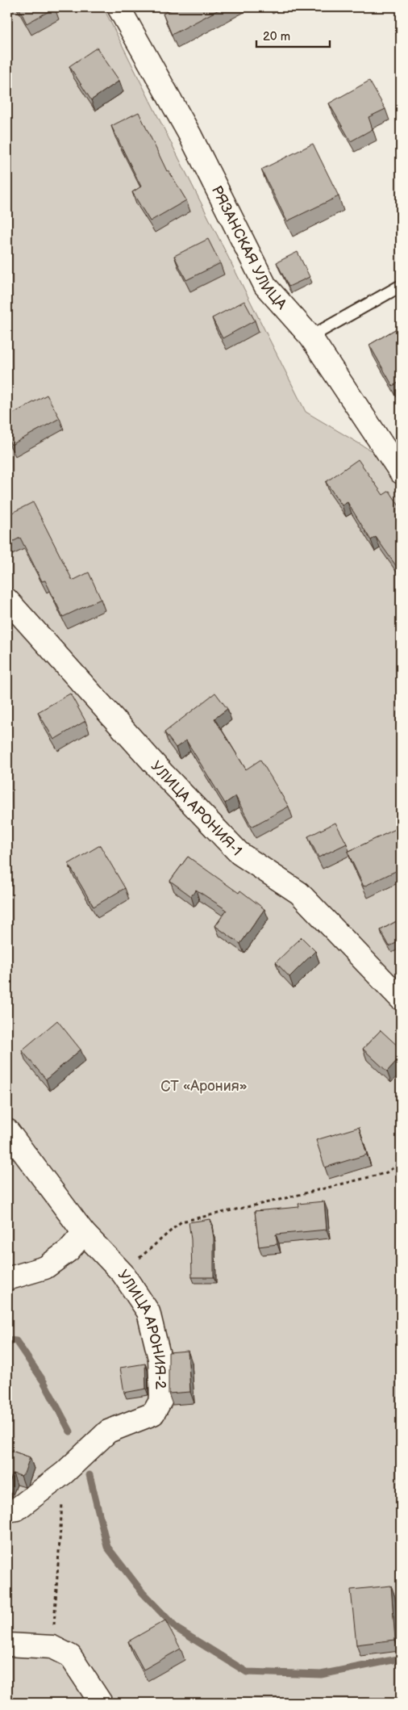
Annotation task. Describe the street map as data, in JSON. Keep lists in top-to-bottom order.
{
  "streets": {
    "street": ["РЯЗАНСКАЯ УЛИЦА", "УЛИЦА АРОНИЯ-1", "УЛИЦА АРОНИЯ-2"]
  },
  "parks": ["СТ «Арония»"],
  "scale_bar": "20 m"
}
